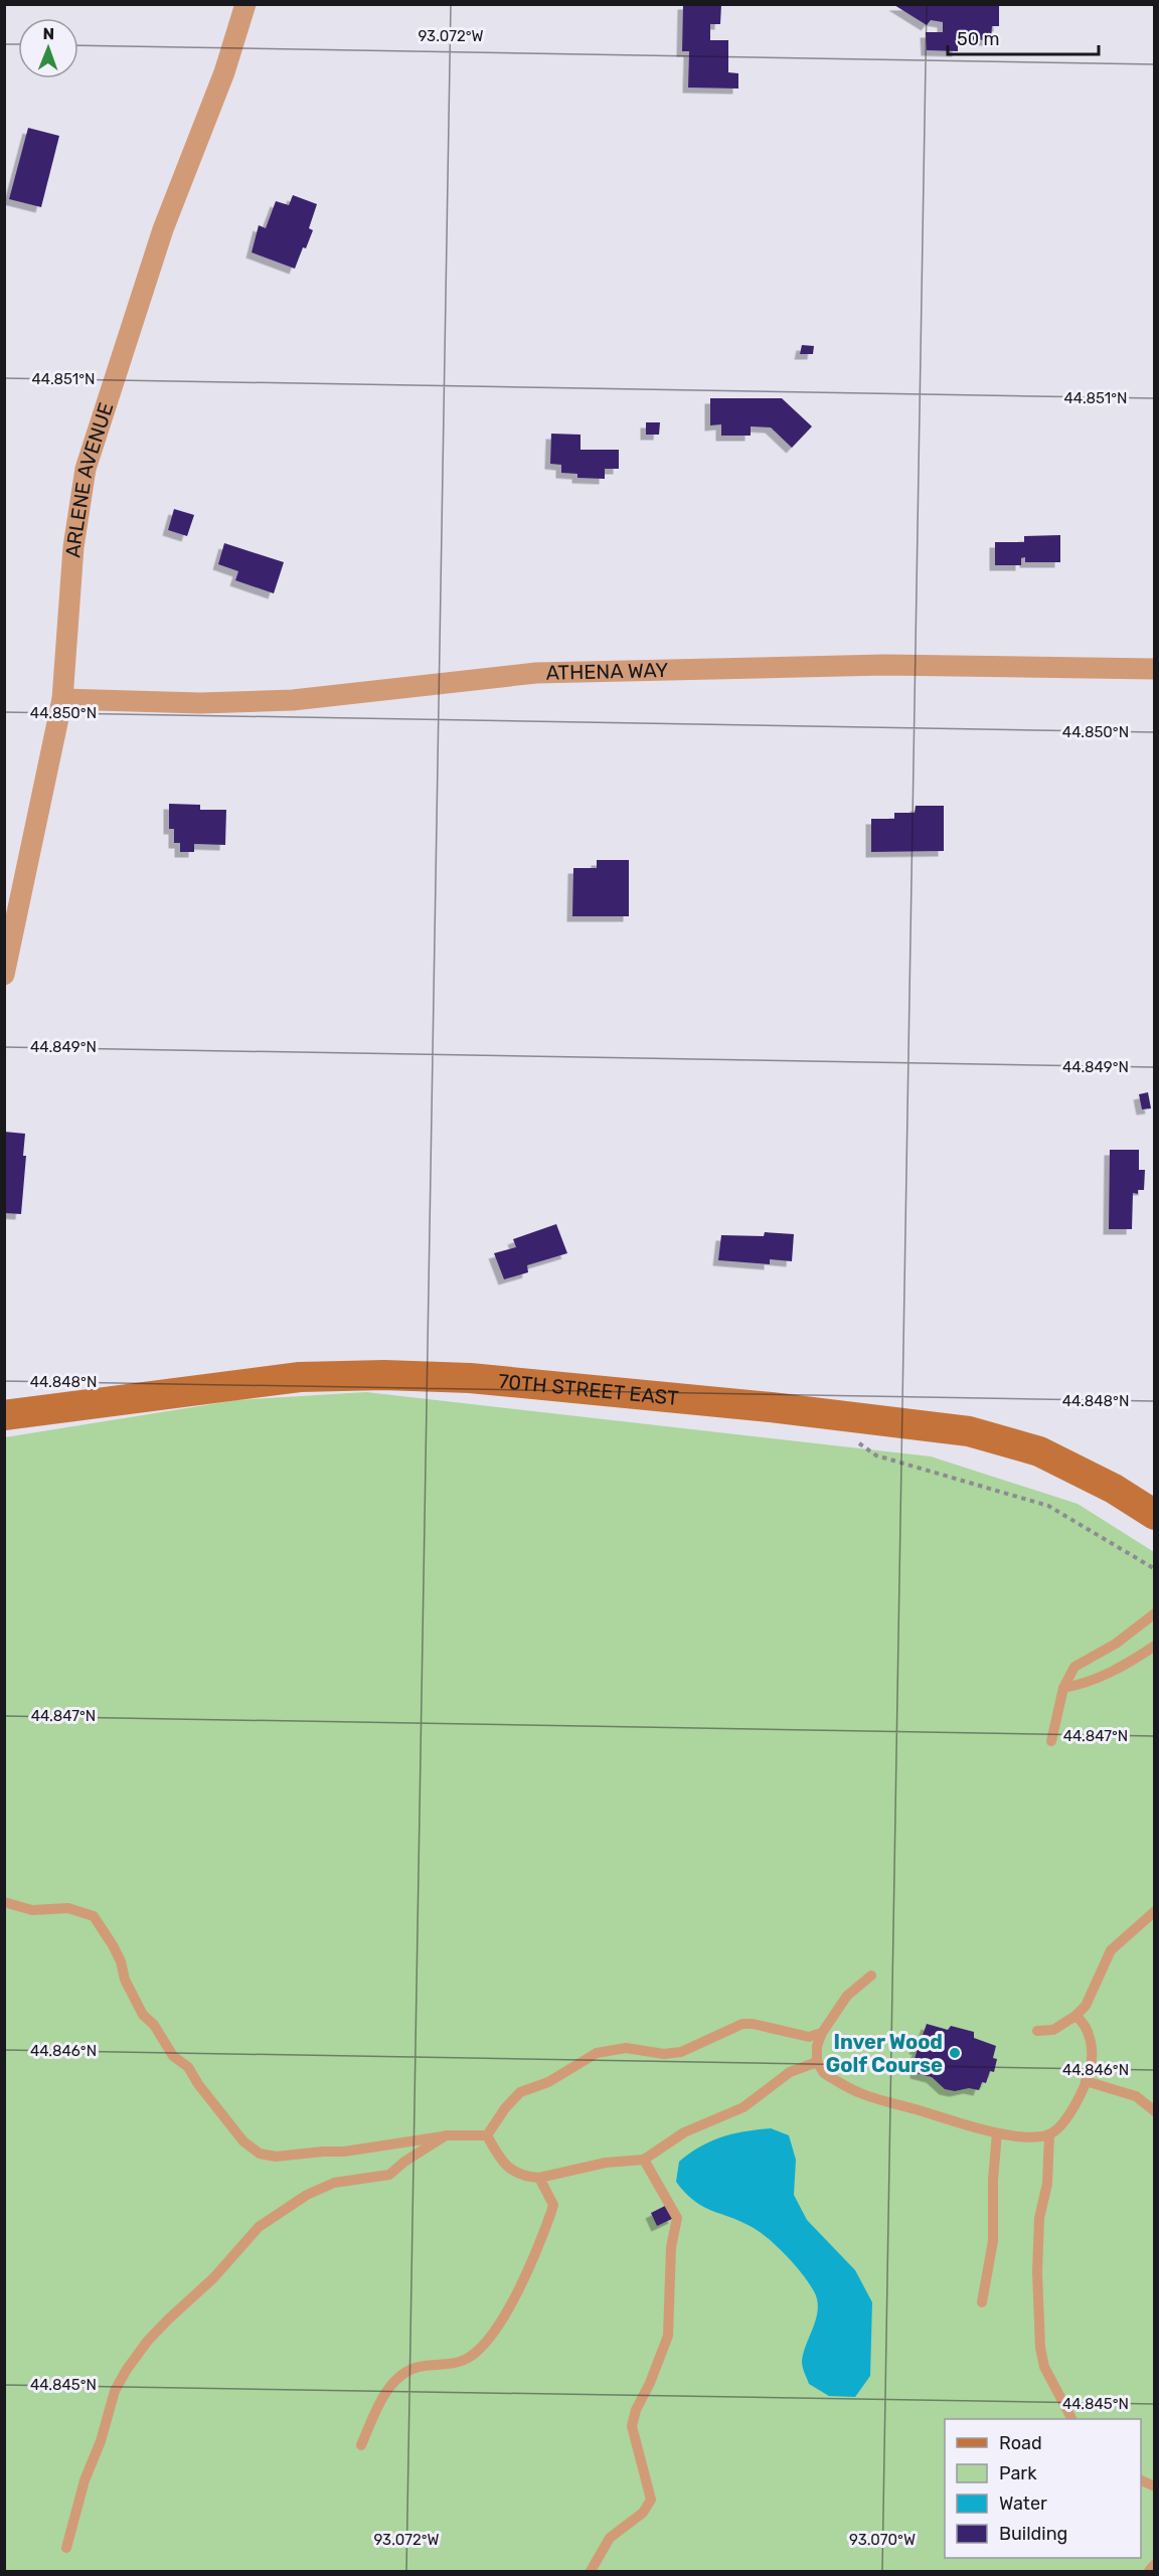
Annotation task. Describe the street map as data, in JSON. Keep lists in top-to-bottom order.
{
  "streets": {
    "main road": ["70TH STREET EAST"],
    "street": ["ARLENE AVENUE", "ATHENA WAY"]
  },
  "crossings": [
    ["ARLENE AVENUE", "ATHENA WAY"]
  ],
  "places": ["Inver Wood Golf Course"],
  "legend": [
    "Road",
    "Park",
    "Water",
    "Building"
  ],
  "scale_bar": "50 m",
  "north": "top",
  "coordinates": [
    "93.072°W",
    "44.851°N",
    "44.850°N",
    "44.849°N",
    "44.848°N",
    "44.847°N",
    "44.846°N",
    "44.845°N",
    "93.070°W"
  ]
}
